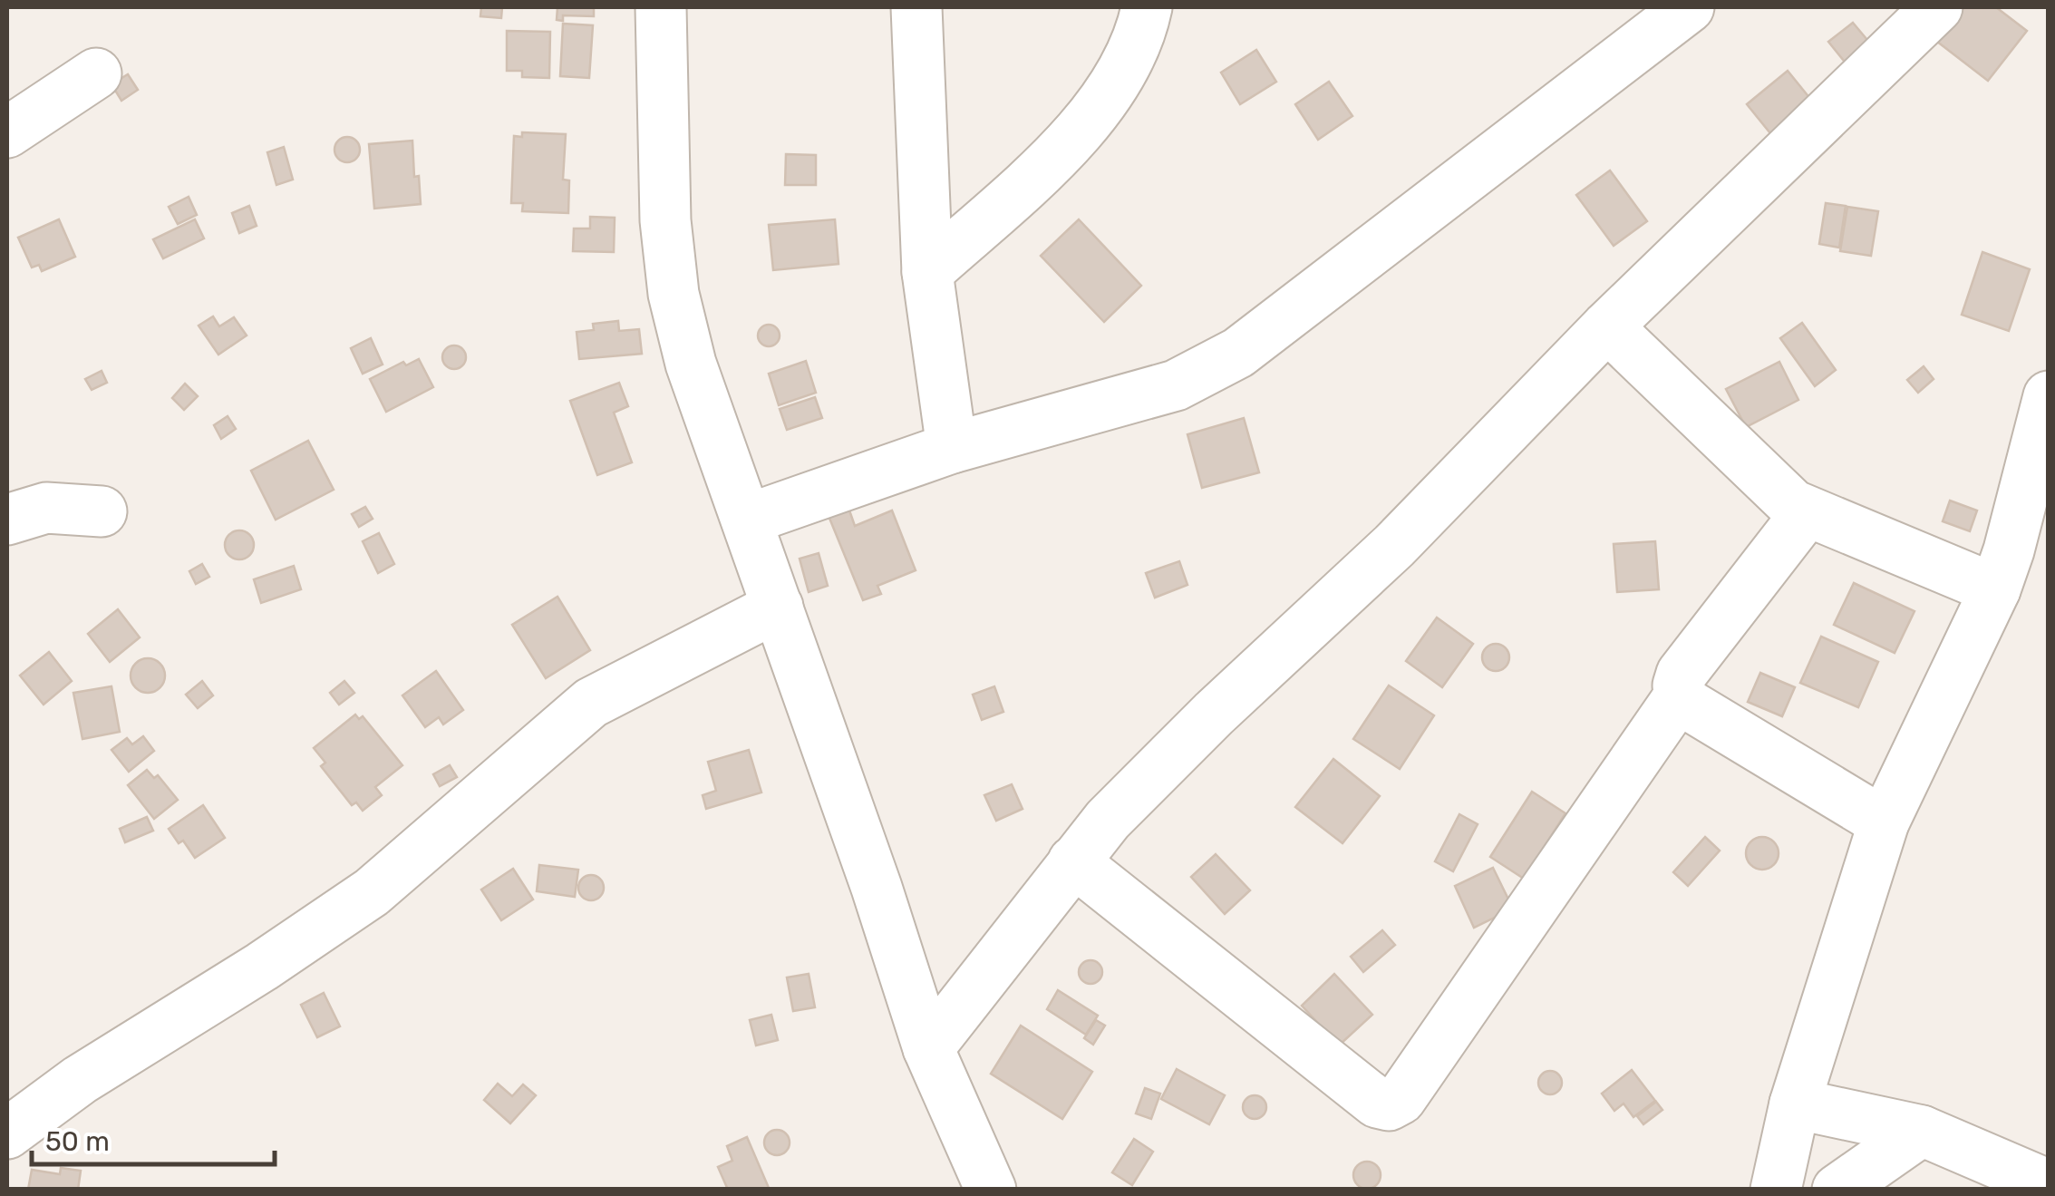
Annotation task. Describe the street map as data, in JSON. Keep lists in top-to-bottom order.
{
  "scale_bar": "50 m"
}
